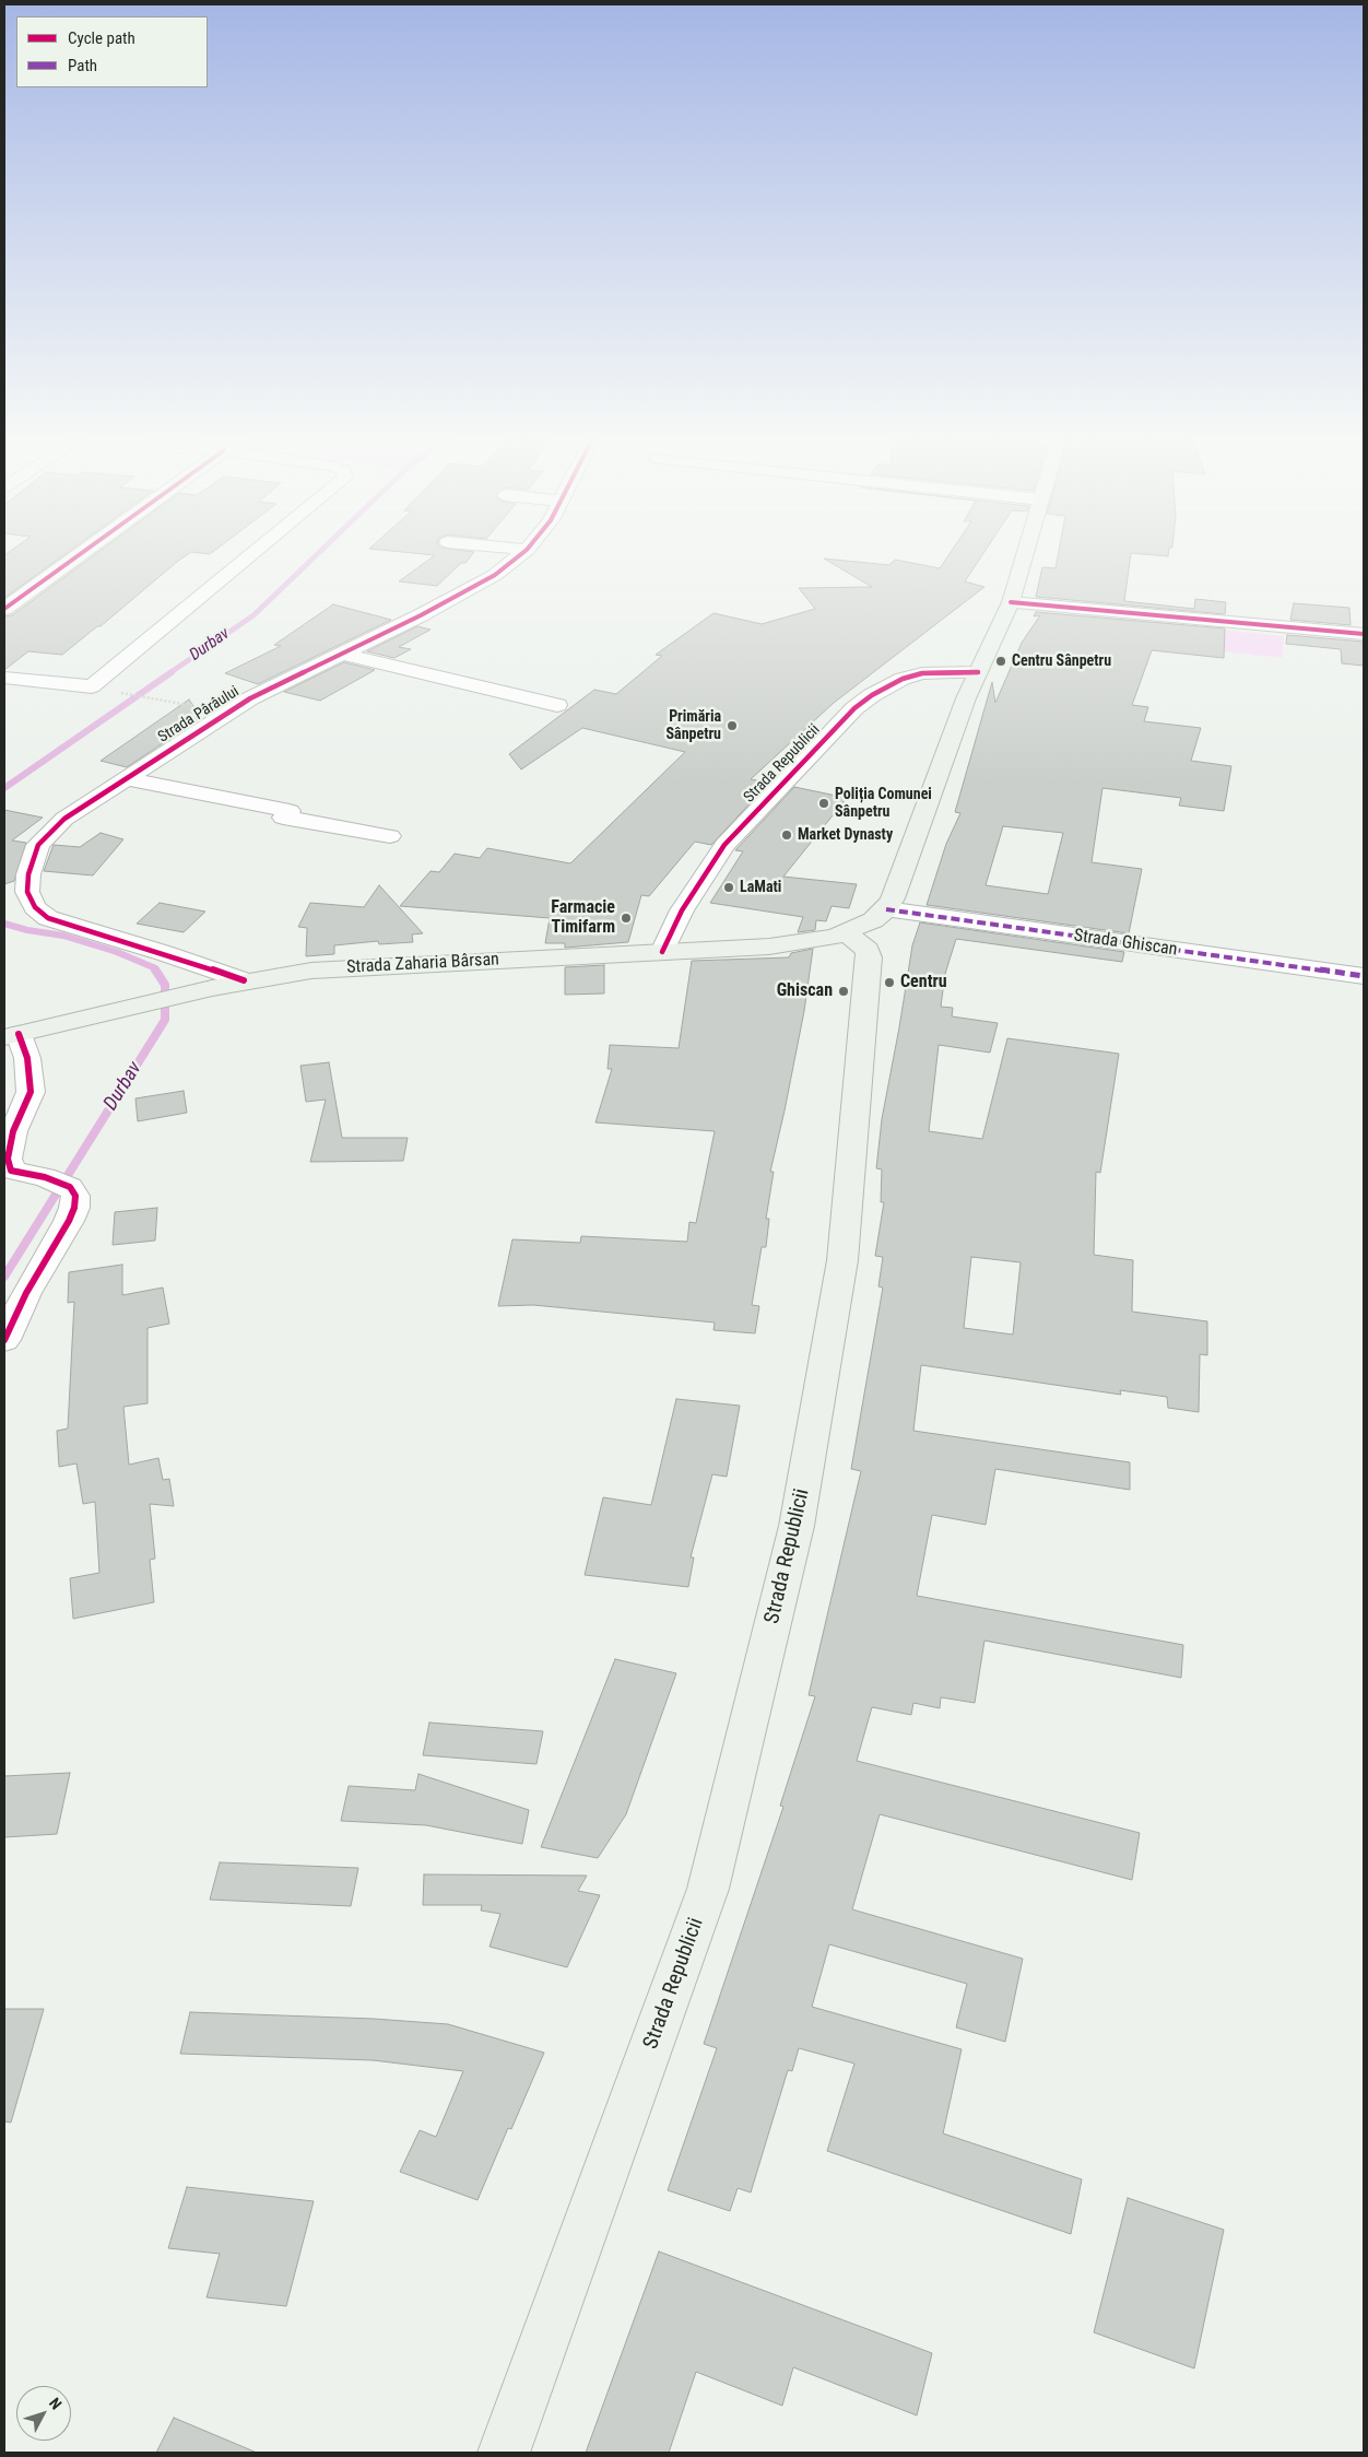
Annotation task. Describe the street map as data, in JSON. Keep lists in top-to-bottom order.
{
  "streets": {
    "main road": ["Strada Republicii", "Strada Zaharia Bârsan"],
    "street": ["Strada Pârâului", "Strada Ghiscan"]
  },
  "crossings": [
    ["Strada Pârâului", "Strada Zaharia Bârsan"],
    ["Strada Republicii", "Strada Zaharia Bârsan"]
  ],
  "water": ["Durbav"],
  "places": [
    "Centru Sânpetru",
    "Primăria Sânpetru",
    "Poliția Comunei Sânpetru",
    "Market Dynasty",
    "LaMati",
    "Farmacie Timifarm",
    "Centru",
    "Ghiscan"
  ],
  "legend": ["Cycle path", "Path"],
  "north": "top right"
}
